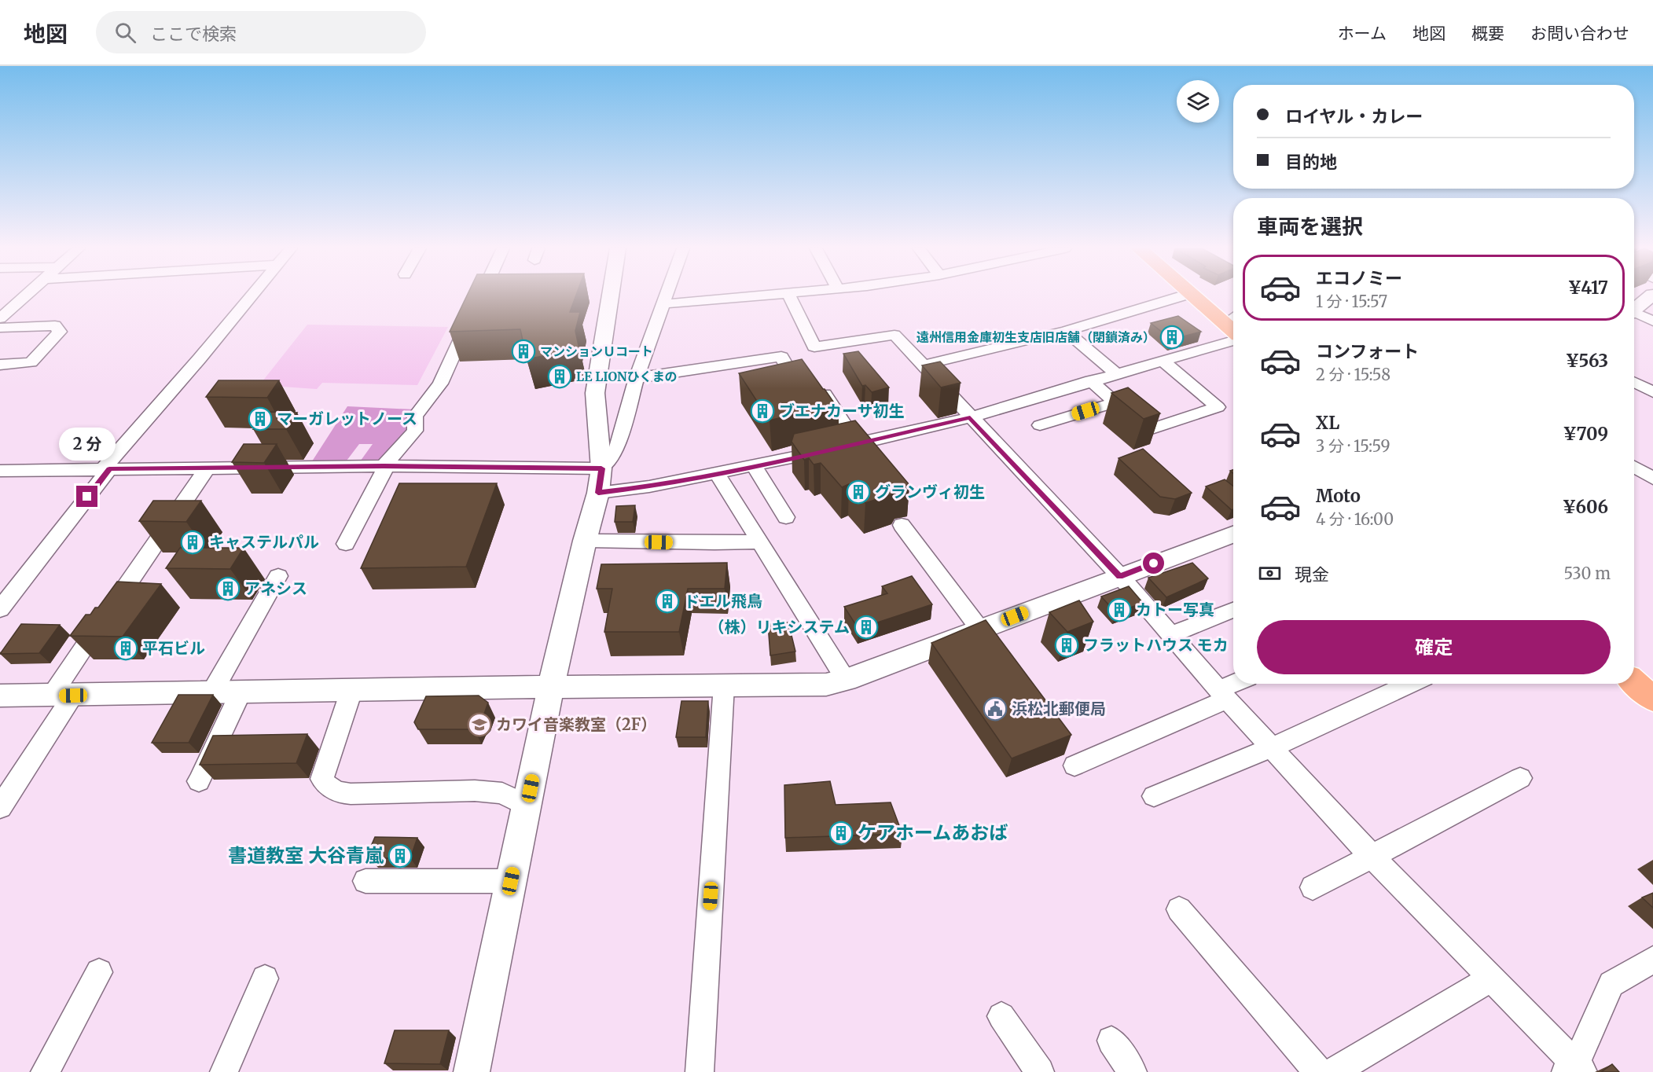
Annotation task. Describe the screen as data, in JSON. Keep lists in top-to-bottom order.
{
  "places": {
    "building": [
      "遠州信用金庫初生支店旧店舗（閉鎖済み）",
      "マンションＵコート",
      "LE LIONひくまの",
      "ブエナカーサ初生",
      "マーガレットノース",
      "グランヴィ初生",
      "キャステルパル",
      "アネシス",
      "ドエル飛鳥",
      "カトー写真",
      "（株）リキシステム",
      "フラットハウス モカ",
      "平石ビル",
      "ケアホームあおば",
      "書道教室 大谷青嵐"
    ],
    "public building": ["浜松北郵便局"],
    "school or university": ["カワイ音楽教室（2F）"]
  },
  "page": {
    "header": "地図",
    "search": "ここで検索",
    "nav": [
      "ホーム",
      "地図",
      "概要",
      "お問い合わせ"
    ],
    "banner": ["ロイヤル・カレー", "目的地"],
    "heading": "車両を選択",
    "list": [
      {
        "name": "エコノミー",
        "note": "1 分 · 15:57",
        "value": "¥417"
      },
      {
        "name": "コンフォート",
        "note": "2 分 · 15:58",
        "value": "¥563"
      },
      {
        "name": "XL",
        "note": "3 分 · 15:59",
        "value": "¥709"
      },
      {
        "name": "Moto",
        "note": "4 分 · 16:00",
        "value": "¥606"
      }
    ],
    "bubble": "2 分",
    "pay": ["現金", "530 m"],
    "buttons": "確定"
  }
}
